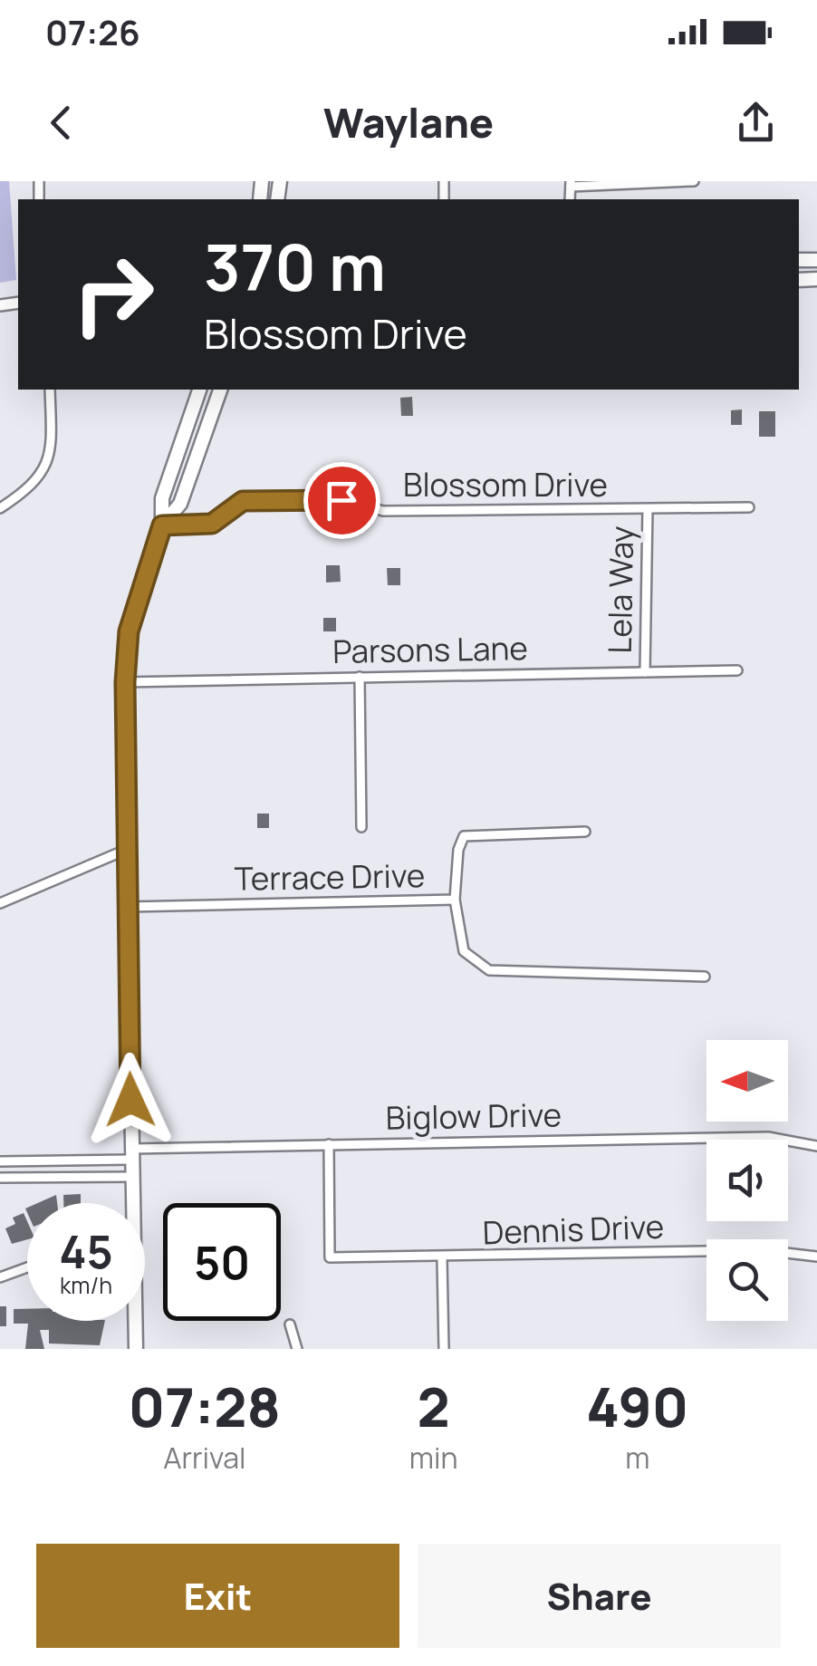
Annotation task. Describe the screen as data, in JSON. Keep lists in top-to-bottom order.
{
  "streets": {
    "street": [
      "Blossom Drive",
      "Lela Way",
      "Parsons Lane",
      "Terrace Drive",
      "Biglow Drive",
      "Dennis Drive"
    ]
  },
  "crossings": [
    ["Blossom Drive", "Lela Way"],
    ["Lela Way", "Parsons Lane"],
    ["Biglow Drive", "Dennis Drive"]
  ],
  "north": "left",
  "page": {
    "status": "07:26",
    "header": "Waylane",
    "turn": ["370 m", "Blossom Drive"],
    "speed": "45 km/h",
    "limit": "50",
    "eta": [
      "07:28",
      "Arrival",
      "2",
      "min",
      "490",
      "m"
    ],
    "buttons": ["Exit", "Share"]
  }
}
